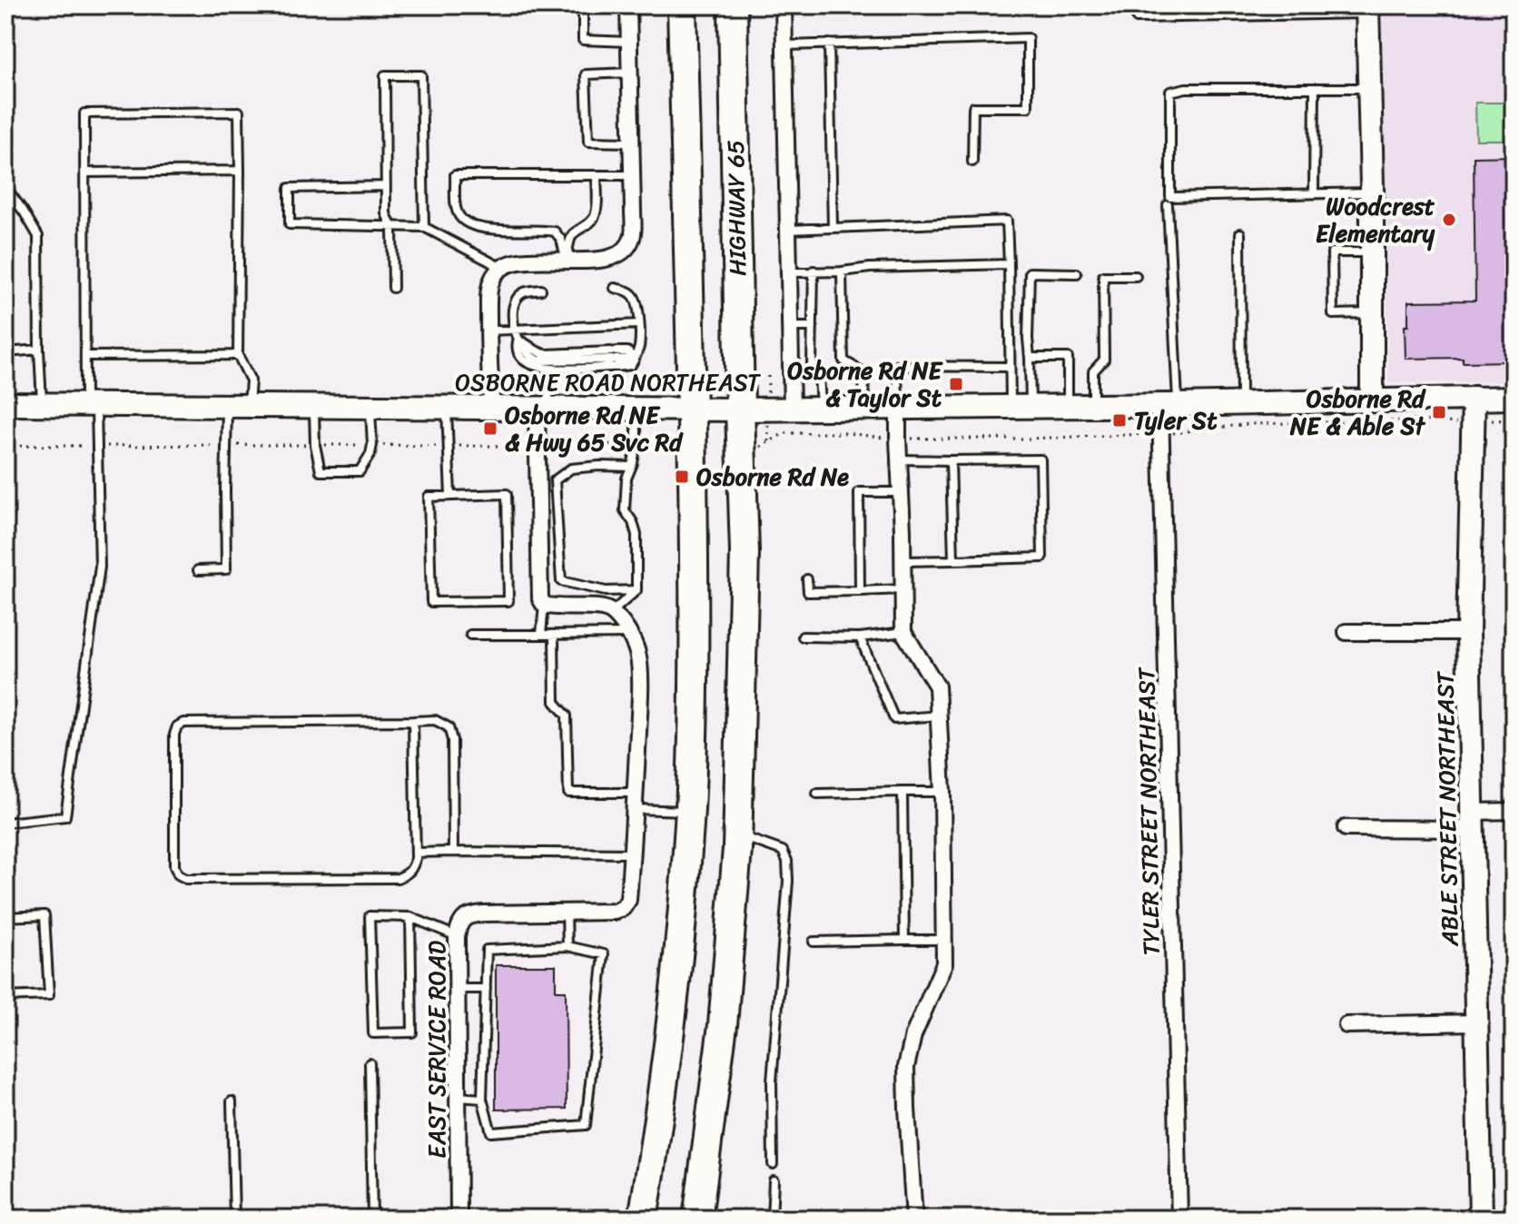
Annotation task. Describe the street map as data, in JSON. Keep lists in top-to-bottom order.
{
  "streets": {
    "highway": ["HIGHWAY 65"],
    "street": [
      "OSBORNE ROAD NORTHEAST",
      "ABLE STREET NORTHEAST",
      "TYLER STREET NORTHEAST",
      "EAST SERVICE ROAD"
    ]
  },
  "crossings": [
    ["HIGHWAY 65", "OSBORNE ROAD NORTHEAST"],
    ["OSBORNE ROAD NORTHEAST", "ABLE STREET NORTHEAST"],
    ["OSBORNE ROAD NORTHEAST", "TYLER STREET NORTHEAST"]
  ],
  "places": {
    "other": ["Woodcrest Elementary"],
    "transit": [
      "Osborne Rd NE & Taylor St",
      "Osborne Rd NE & Able St",
      "Tyler St",
      "Osborne Rd NE & Hwy 65 Svc Rd",
      "Osborne Rd Ne"
    ]
  }
}
